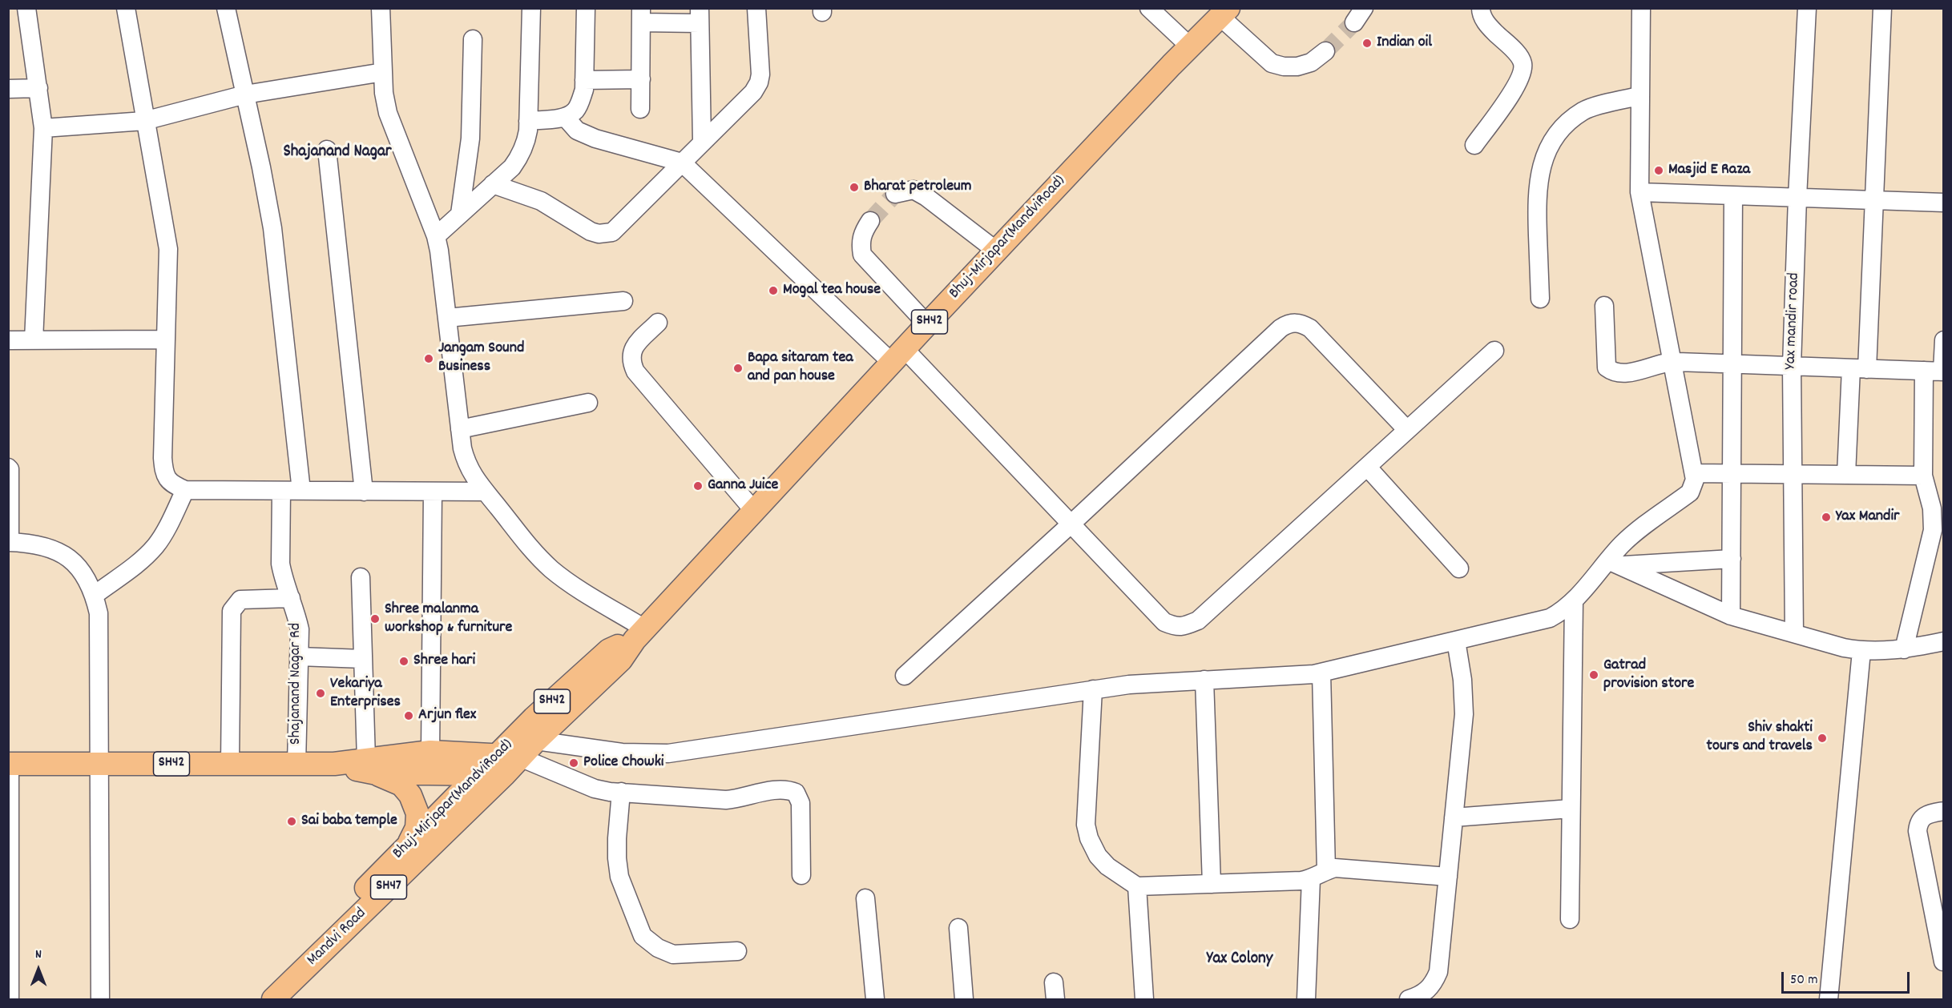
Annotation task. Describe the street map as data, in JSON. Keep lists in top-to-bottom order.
{
  "streets": {
    "main road": [
      "Bhuj-Mirjapar(MandviRoad)",
      "SH42",
      "SH47",
      "Mandvi Road"
    ],
    "street": ["Yax mandir road", "Shajanand Nagar Rd"]
  },
  "crossings": [
    ["Bhuj-Mirjapar(MandviRoad)", "SH42"],
    ["Bhuj-Mirjapar(MandviRoad)", "Mandvi Road"],
    ["SH42", "Shajanand Nagar Rd"],
    ["SH42", "Mandvi Road"]
  ],
  "districts": ["Shajanand Nagar", "Yax Colony"],
  "places": [
    "Indian oil",
    "Masjid E Raza",
    "Bharat petroleum",
    "Mogal tea house",
    "Jangam Sound Business",
    "Bapa sitaram tea and pan house",
    "Ganna Juice",
    "Yax Mandir",
    "Shree malanma workshop & furniture",
    "Shree hari",
    "Gatrad provision store",
    "Vekariya Enterprises",
    "Arjun flex",
    "Shiv shakti tours and travels",
    "Police Chowki",
    "Sai baba temple"
  ],
  "scale_bar": "50 m",
  "north": "top"
}
